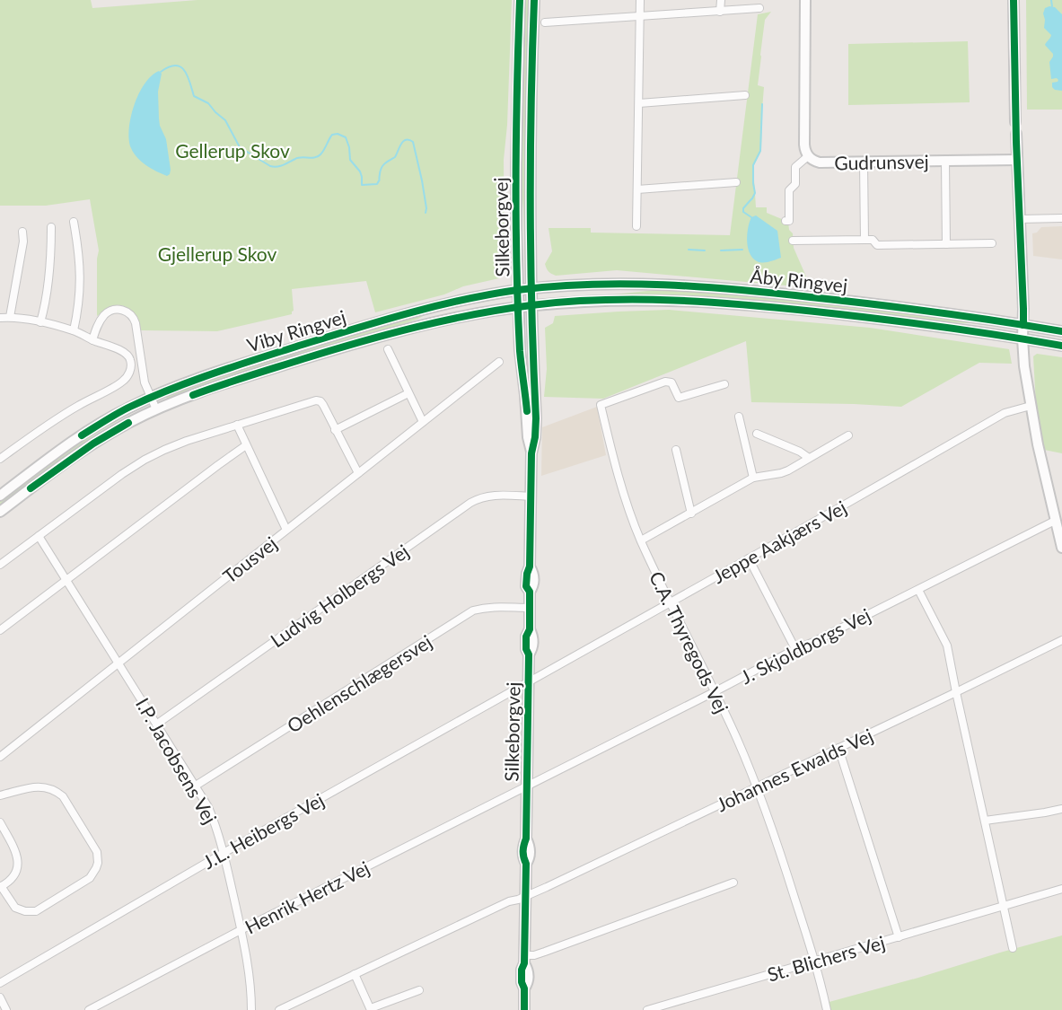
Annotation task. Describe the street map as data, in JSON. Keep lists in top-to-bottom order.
{
  "streets": {
    "main road": [
      "Gudrunsvej",
      "Silkeborgvej",
      "Åby Ringvej",
      "Viby Ringvej"
    ],
    "street": [
      "Jeppe Aakjærs Vej",
      "Tousvej",
      "Ludvig Holbergs Vej",
      "C.A. Thyregods Vej",
      "J. Skjoldborgs Vej",
      "Oehlenschlægersvej",
      "I.P. Jacobsens Vej",
      "Johannes Ewalds Vej",
      "J.L. Heibergs Vej",
      "Henrik Hertz Vej",
      "St. Blichers Vej"
    ]
  },
  "crossings": [
    ["Silkeborgvej", "Åby Ringvej"],
    ["Silkeborgvej", "Viby Ringvej"],
    ["Silkeborgvej", "Jeppe Aakjærs Vej"],
    ["Silkeborgvej", "Ludvig Holbergs Vej"],
    ["Silkeborgvej", "J. Skjoldborgs Vej"],
    ["Silkeborgvej", "Oehlenschlægersvej"],
    ["Silkeborgvej", "Johannes Ewalds Vej"],
    ["Silkeborgvej", "J.L. Heibergs Vej"],
    ["Silkeborgvej", "Henrik Hertz Vej"],
    ["Åby Ringvej", "Viby Ringvej"],
    ["Jeppe Aakjærs Vej", "C.A. Thyregods Vej"],
    ["Jeppe Aakjærs Vej", "J.L. Heibergs Vej"],
    ["Tousvej", "I.P. Jacobsens Vej"],
    ["Ludvig Holbergs Vej", "I.P. Jacobsens Vej"],
    ["C.A. Thyregods Vej", "J. Skjoldborgs Vej"],
    ["C.A. Thyregods Vej", "Johannes Ewalds Vej"],
    ["C.A. Thyregods Vej", "St. Blichers Vej"],
    ["J. Skjoldborgs Vej", "Henrik Hertz Vej"],
    ["Oehlenschlægersvej", "I.P. Jacobsens Vej"],
    ["I.P. Jacobsens Vej", "J.L. Heibergs Vej"],
    ["I.P. Jacobsens Vej", "Henrik Hertz Vej"]
  ],
  "parks": ["Gellerup Skov", "Gjellerup Skov"]
}
